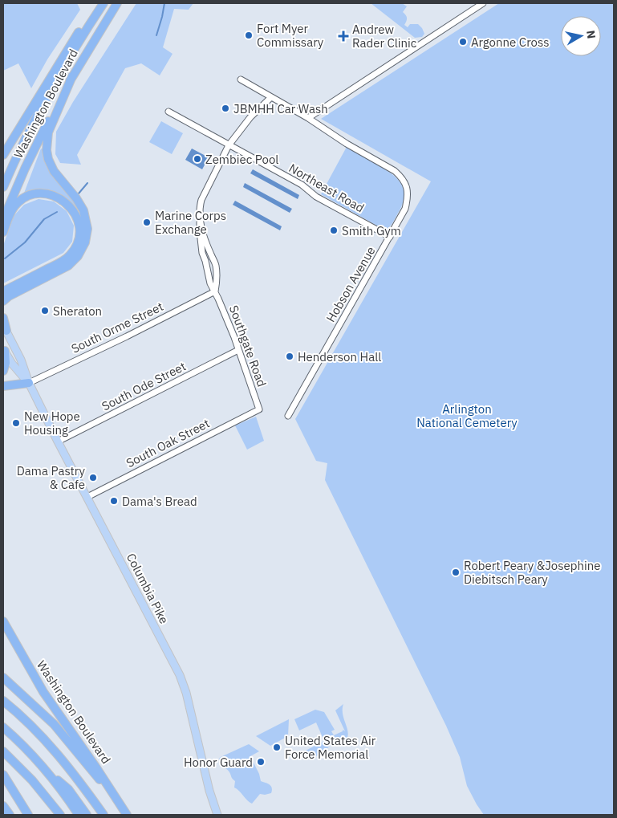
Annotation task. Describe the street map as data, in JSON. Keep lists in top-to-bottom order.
{
  "streets": {
    "highway": ["Washington Boulevard"],
    "main road": ["Columbia Pike"],
    "street": [
      "Northeast Road",
      "Hobson Avenue",
      "South Orme Street",
      "Southgate Road",
      "South Ode Street",
      "South Oak Street"
    ]
  },
  "crossings": [
    ["Northeast Road", "Hobson Avenue"],
    ["Northeast Road", "Southgate Road"],
    ["Hobson Avenue", "Southgate Road"],
    ["South Orme Street", "Southgate Road"],
    ["South Orme Street", "Columbia Pike"],
    ["Southgate Road", "South Ode Street"],
    ["Southgate Road", "South Oak Street"],
    ["South Ode Street", "Columbia Pike"],
    ["South Oak Street", "Columbia Pike"]
  ],
  "parks": ["Arlington National Cemetery"],
  "places": {
    "other": [
      "Fort Myer Commissary",
      "Argonne Cross",
      "JBMHH Car Wash",
      "Zembiec Pool",
      "Marine Corps Exchange",
      "Smith Gym",
      "Sheraton",
      "Henderson Hall",
      "New Hope Housing",
      "Dama Pastry & Cafe",
      "Dama's Bread",
      "Robert Peary &Josephine Diebitsch Peary",
      "United States Air Force Memorial",
      "Honor Guard"
    ],
    "health": ["Andrew Rader Clinic"]
  },
  "north": "right"
}
